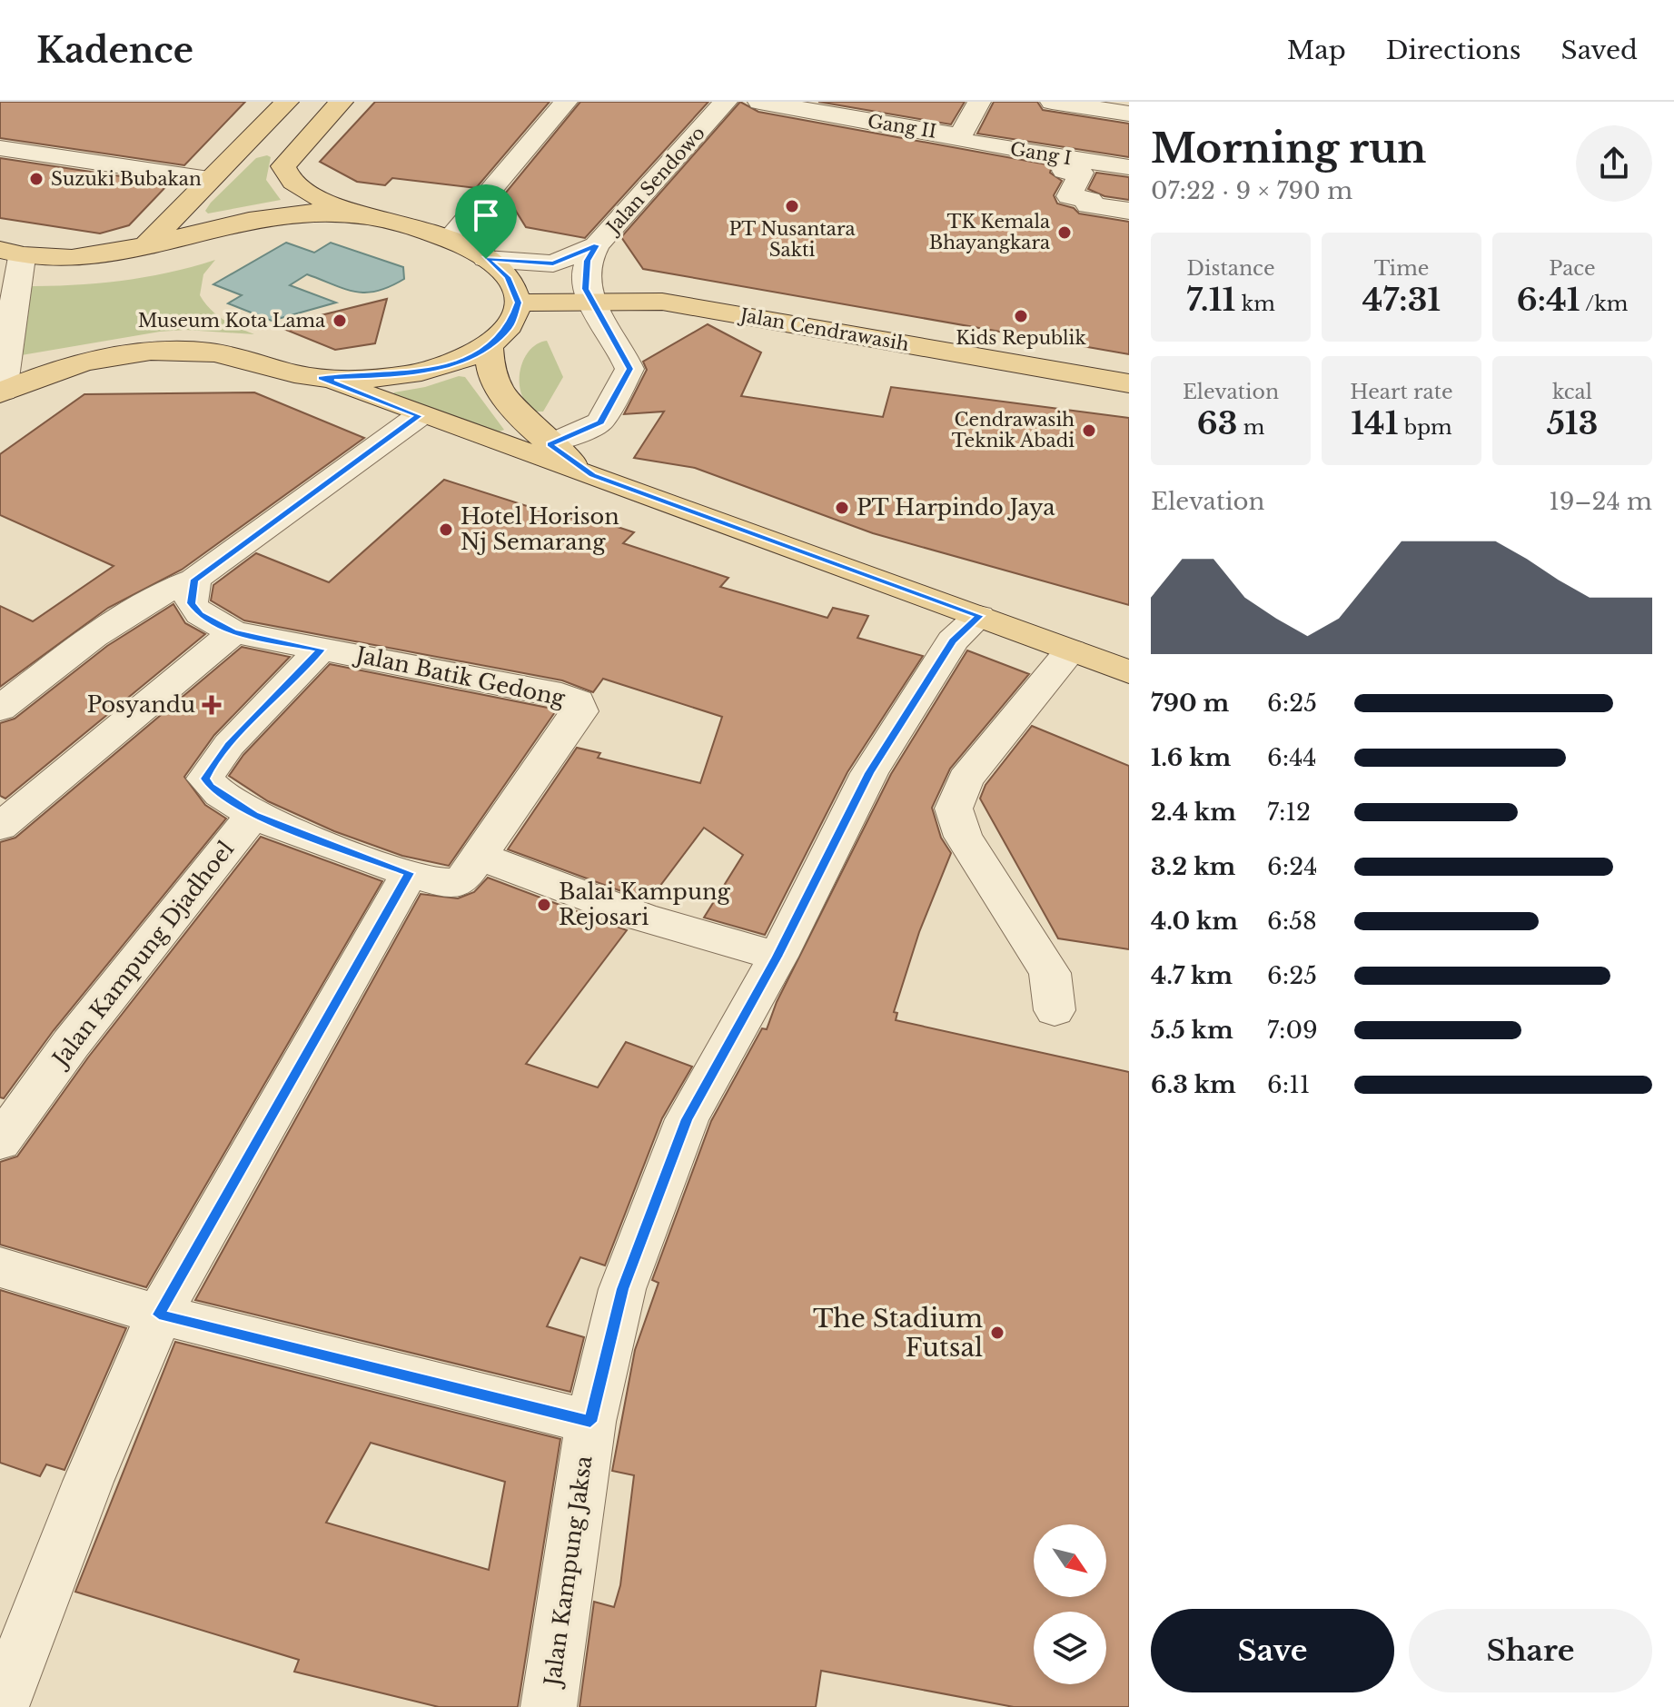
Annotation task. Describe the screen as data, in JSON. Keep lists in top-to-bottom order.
{
  "streets": {
    "main road": ["Jalan Cendrawasih"],
    "street": [
      "Gang II",
      "Gang I",
      "Jalan Sendowo",
      "Jalan Batik Gedong",
      "Jalan Kampung Djadhoel",
      "Jalan Kampung Jaksa"
    ]
  },
  "crossings": [
    ["Gang II", "Gang I"],
    ["Jalan Sendowo", "Jalan Cendrawasih"]
  ],
  "places": {
    "other": [
      "Suzuki Bubakan",
      "PT Nusantara Sakti",
      "TK Kemala Bhayangkara",
      "Kids Republik",
      "Museum Kota Lama",
      "Cendrawasih Teknik Abadi",
      "PT Harpindo Jaya",
      "Hotel Horison Nj Semarang",
      "Balai Kampung Rejosari",
      "The Stadium Futsal"
    ],
    "health": ["Posyandu"]
  },
  "north": "bottom right",
  "page": {
    "header": "Kadence",
    "nav": ["Map", "Directions", "Saved"],
    "heading": ["Morning run", "07:22 · 9 × 790 m"],
    "stats": [
      ["Distance", "7.11 km"],
      ["Time", "47:31"],
      ["Pace", "6:41 /km"],
      ["Elevation", "63 m"],
      ["Heart rate", "141 bpm"],
      ["kcal", "513"]
    ],
    "chart": ["Elevation", "19–24 m"],
    "list": [
      {
        "name": "790 m",
        "note": "6:25"
      },
      {
        "name": "1.6 km",
        "note": "6:44"
      },
      {
        "name": "2.4 km",
        "note": "7:12"
      },
      {
        "name": "3.2 km",
        "note": "6:24"
      },
      {
        "name": "4.0 km",
        "note": "6:58"
      },
      {
        "name": "4.7 km",
        "note": "6:25"
      },
      {
        "name": "5.5 km",
        "note": "7:09"
      },
      {
        "name": "6.3 km",
        "note": "6:11"
      }
    ],
    "buttons": ["Save", "Share"]
  }
}
